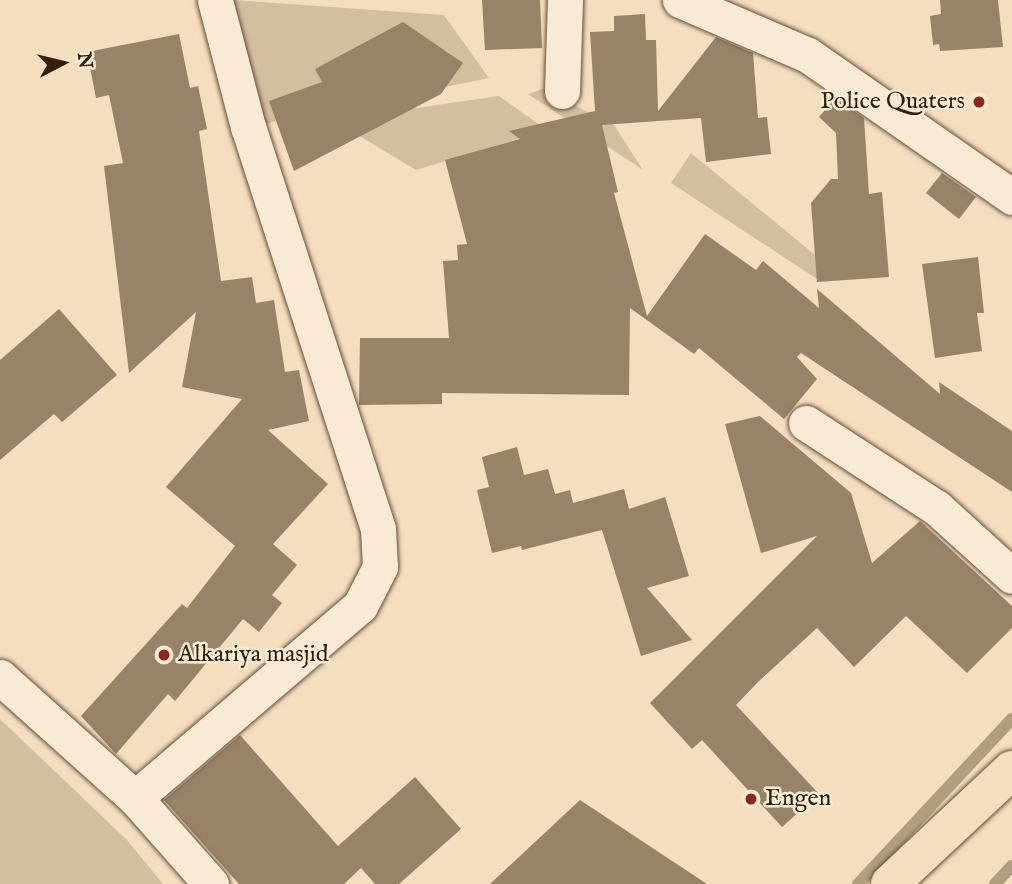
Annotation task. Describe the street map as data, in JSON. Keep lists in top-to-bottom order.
{
  "places": ["Police Quaters", "Alkariya masjid", "Engen"],
  "north": "right"
}
